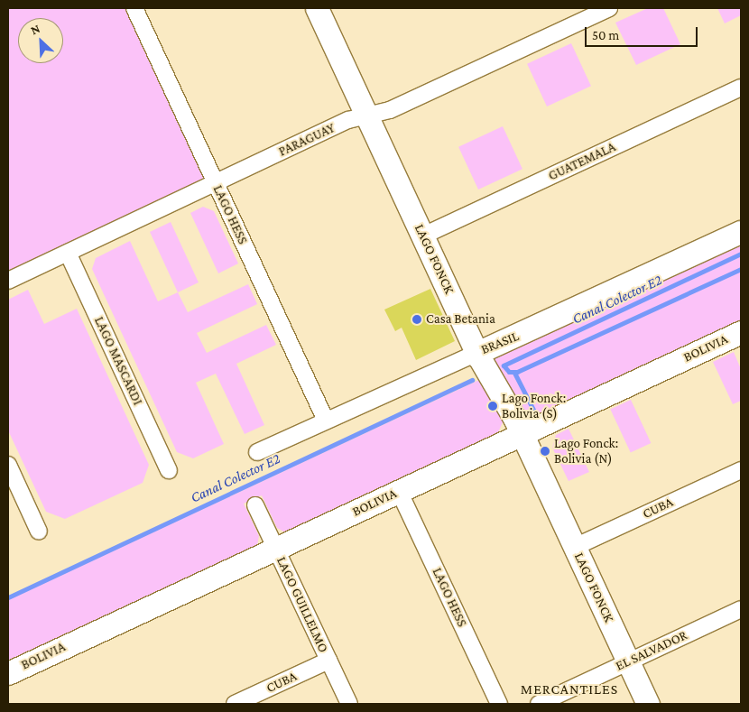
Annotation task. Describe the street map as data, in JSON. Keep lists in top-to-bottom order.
{
  "streets": {
    "street": [
      "PARAGUAY",
      "GUATEMALA",
      "LAGO HESS",
      "LAGO FONCK",
      "BRASIL",
      "BOLIVIA",
      "LAGO MASCARDI",
      "CUBA",
      "LAGO GUILLELMO",
      "EL SALVADOR"
    ]
  },
  "crossings": [
    ["PARAGUAY", "LAGO HESS"],
    ["PARAGUAY", "LAGO FONCK"],
    ["PARAGUAY", "LAGO MASCARDI"],
    ["GUATEMALA", "LAGO FONCK"],
    ["LAGO HESS", "BRASIL"],
    ["LAGO HESS", "BOLIVIA"],
    ["LAGO FONCK", "BRASIL"],
    ["LAGO FONCK", "BOLIVIA"],
    ["LAGO FONCK", "CUBA"],
    ["LAGO FONCK", "EL SALVADOR"],
    ["BOLIVIA", "LAGO GUILLELMO"],
    ["CUBA", "LAGO GUILLELMO"]
  ],
  "districts": ["MERCANTILES"],
  "water": ["Canal Colector E2"],
  "places": ["Casa Betania", "Lago Fonck: Bolivia (S)", "Lago Fonck: Bolivia (N)"],
  "scale_bar": "50 m",
  "north": "top left"
}
